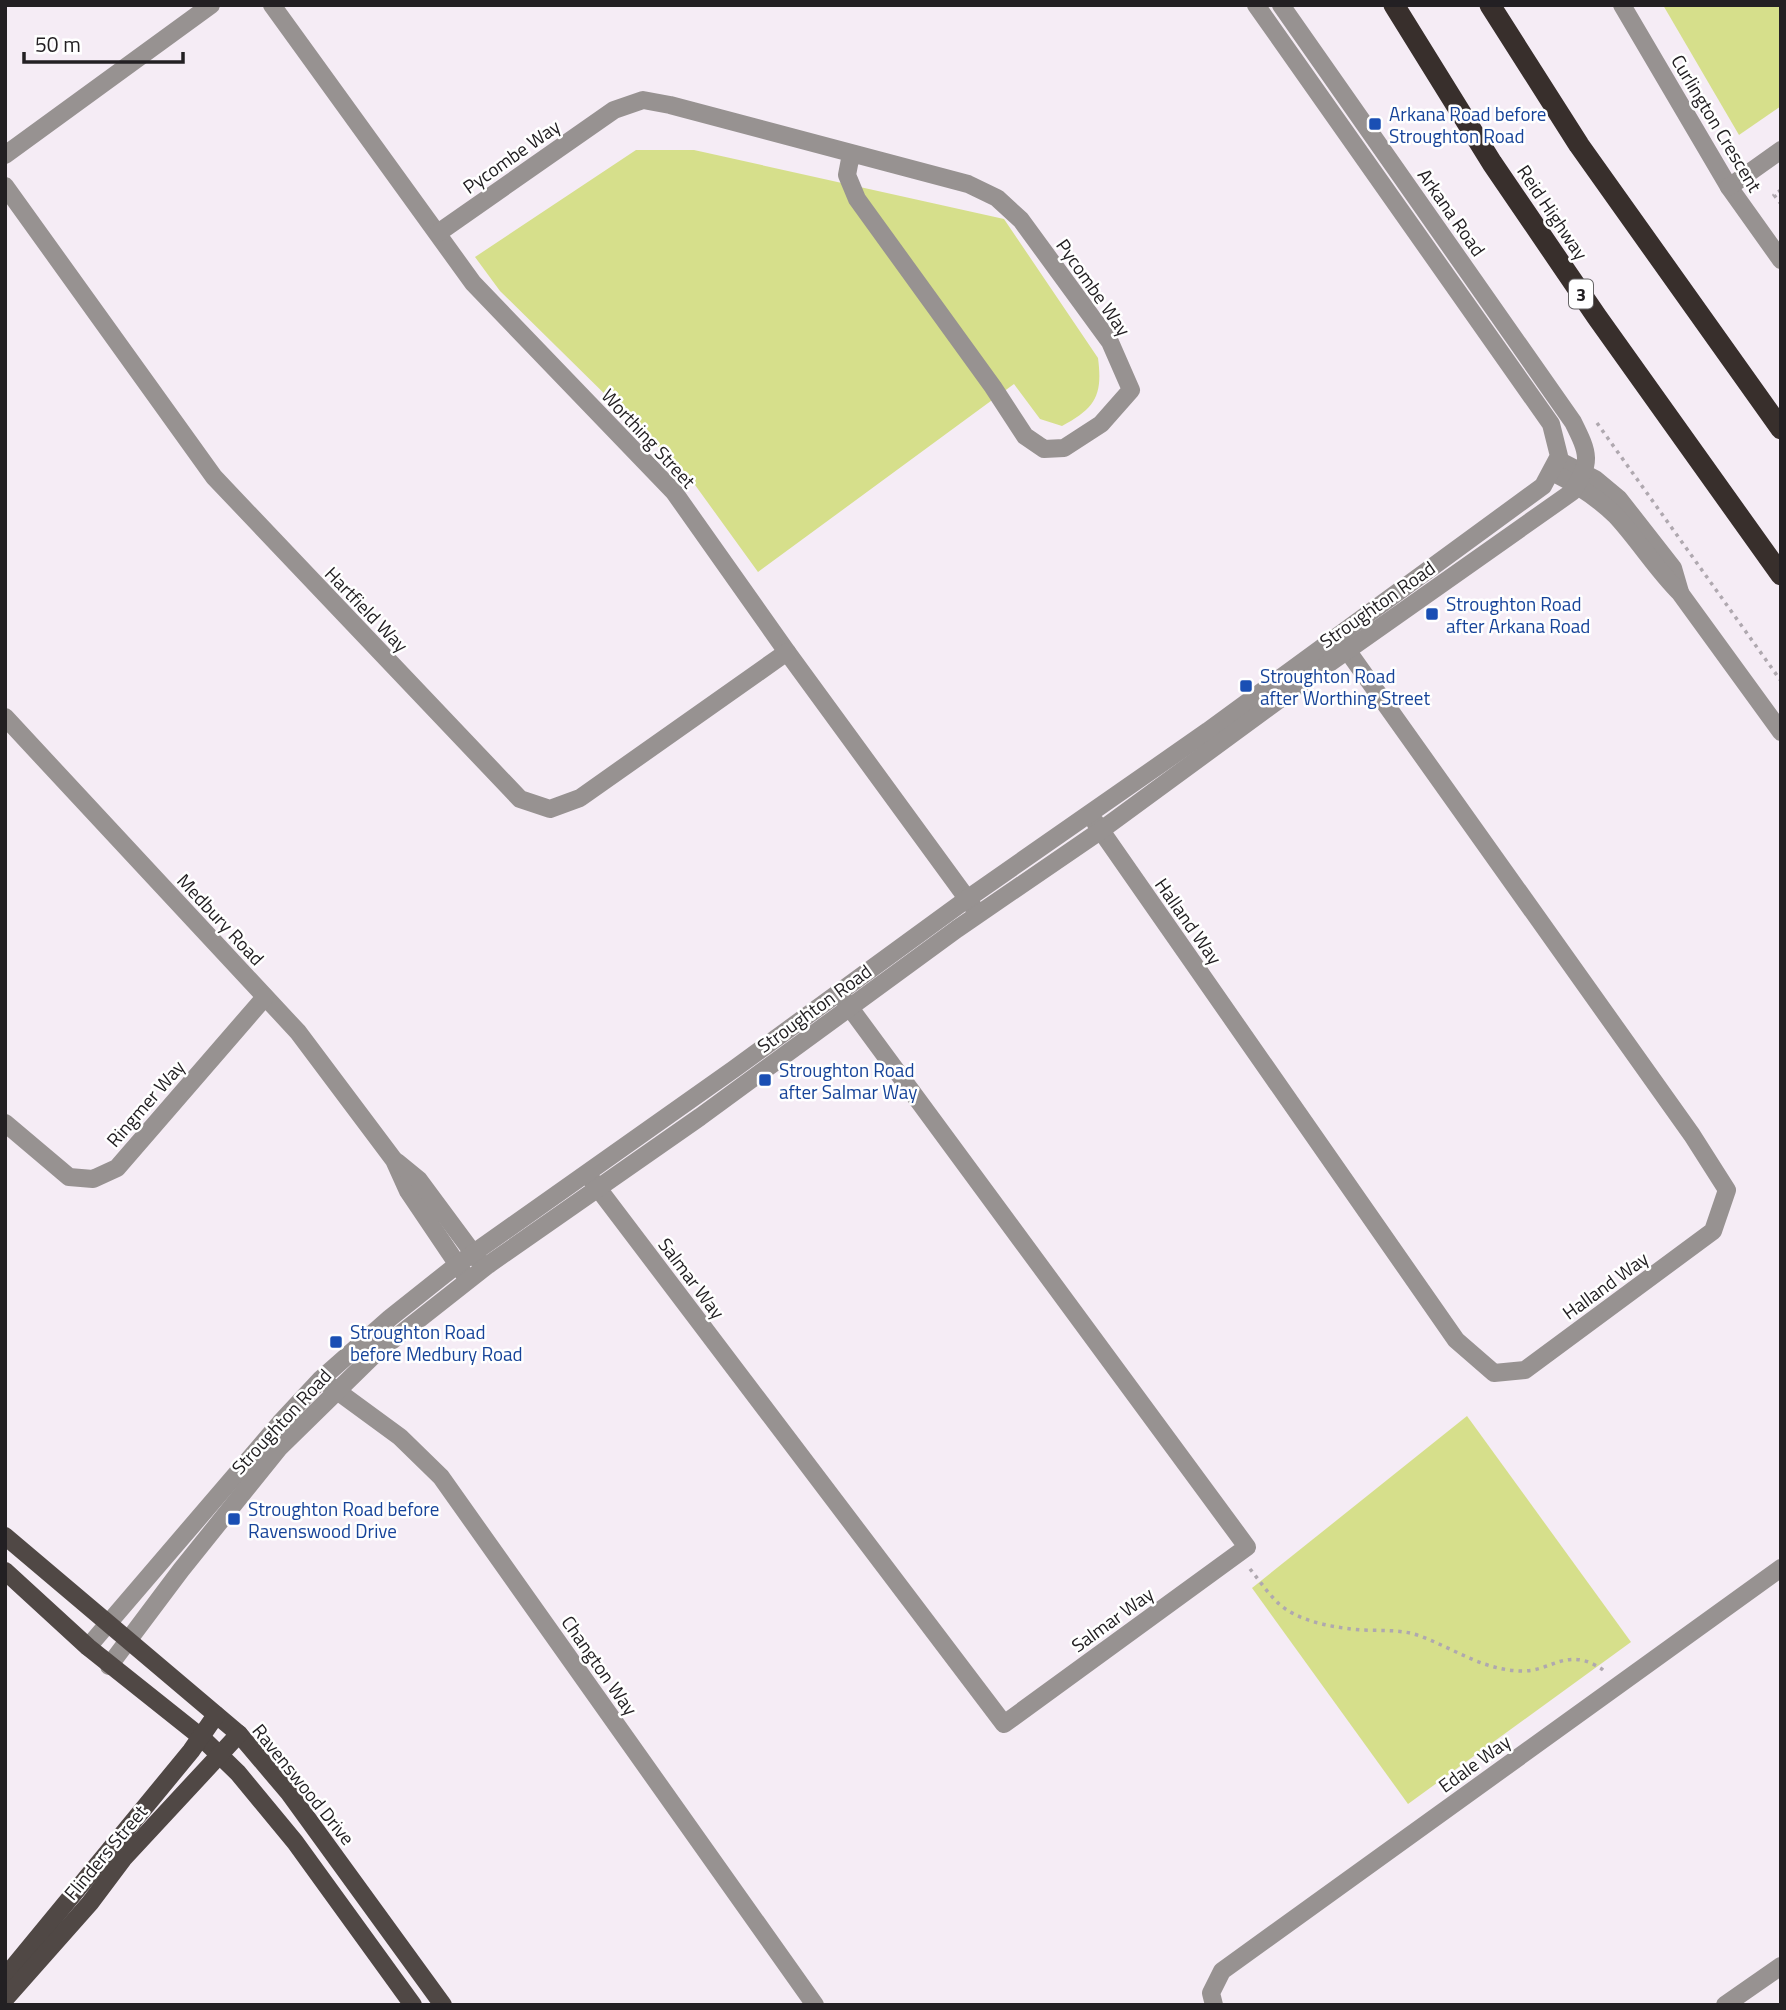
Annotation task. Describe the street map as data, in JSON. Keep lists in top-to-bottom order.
{
  "streets": {
    "highway": ["Reid Highway", "3"],
    "main road": ["Ravenswood Drive", "Flinders Street"],
    "street": [
      "Curlington Crescent",
      "Pycombe Way",
      "Arkana Road",
      "Worthing Street",
      "Stroughton Road",
      "Hartfield Way",
      "Medbury Road",
      "Halland Way",
      "Ringmer Way",
      "Salmar Way",
      "Changton Way",
      "Edale Way"
    ]
  },
  "crossings": [
    ["Pycombe Way", "Worthing Street"],
    ["Arkana Road", "Stroughton Road"],
    ["Worthing Street", "Stroughton Road"],
    ["Worthing Street", "Hartfield Way"],
    ["Stroughton Road", "Medbury Road"],
    ["Stroughton Road", "Halland Way"],
    ["Stroughton Road", "Salmar Way"],
    ["Stroughton Road", "Changton Way"],
    ["Stroughton Road", "Ravenswood Drive"],
    ["Medbury Road", "Ringmer Way"],
    ["Ravenswood Drive", "Flinders Street"]
  ],
  "places": {
    "transit": [
      "Arkana Road before Stroughton Road",
      "Stroughton Road after Arkana Road",
      "Stroughton Road after Worthing Street",
      "Stroughton Road after Salmar Way",
      "Stroughton Road before Medbury Road",
      "Stroughton Road before Ravenswood Drive"
    ]
  },
  "scale_bar": "50 m"
}
